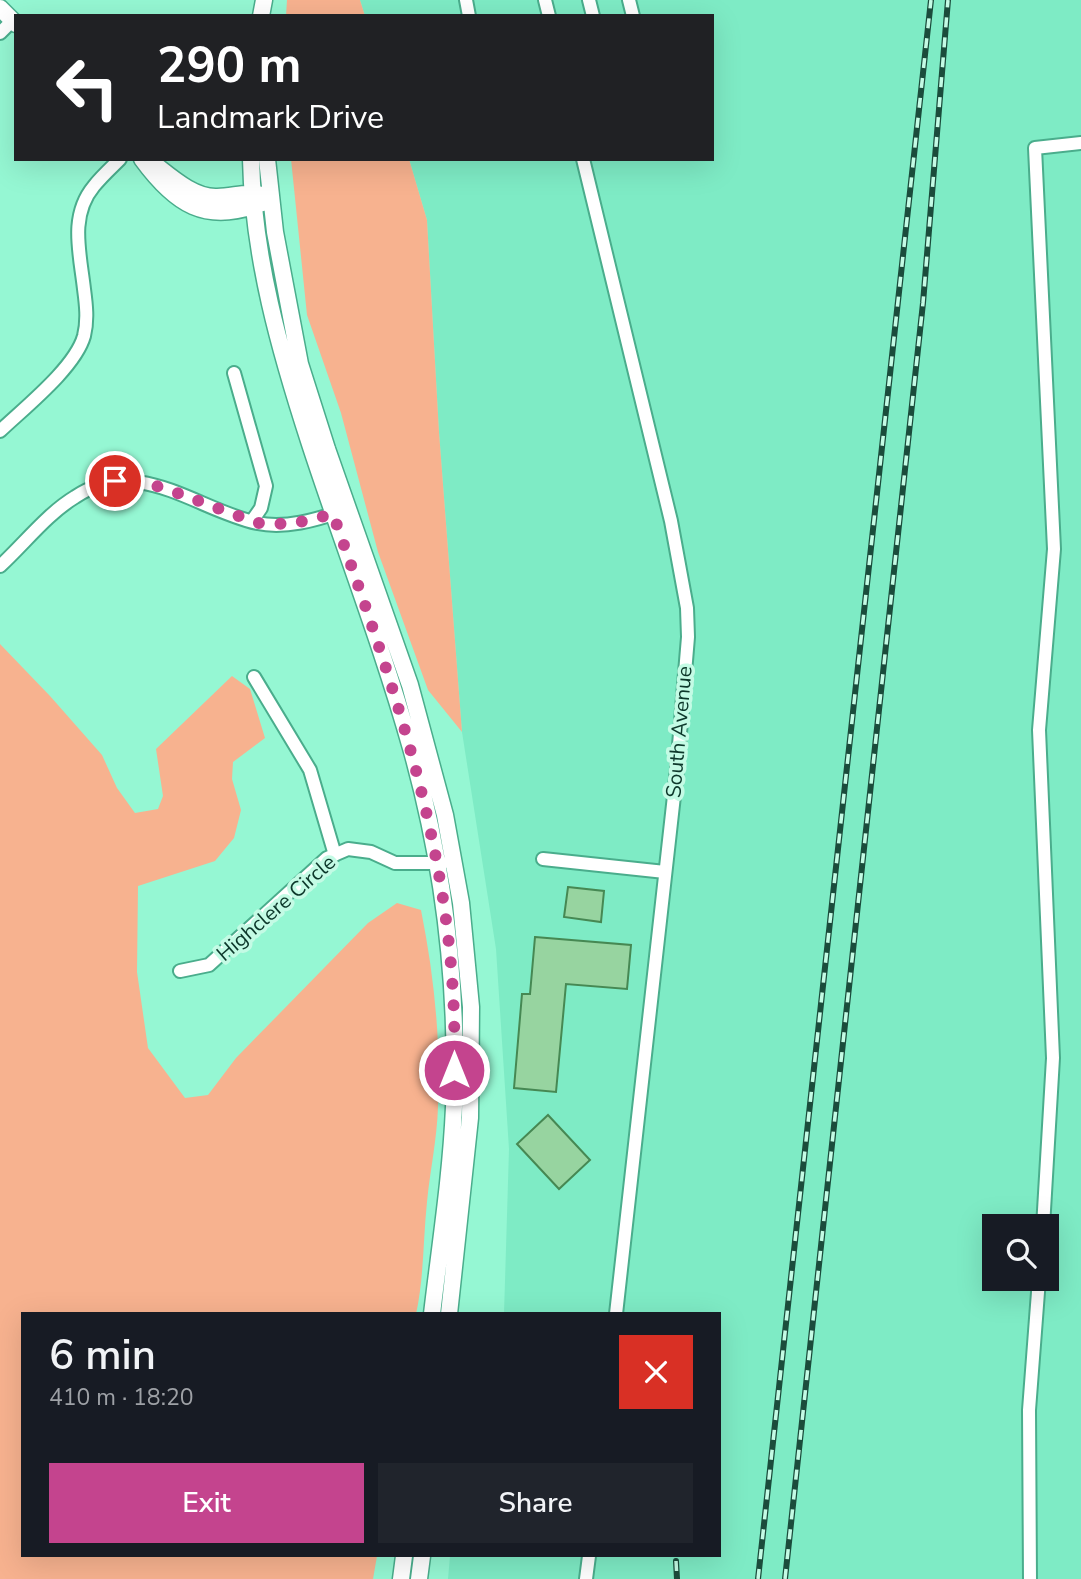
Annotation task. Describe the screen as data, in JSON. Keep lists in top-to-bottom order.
{
  "streets": {
    "street": ["South Avenue", "Highclere Circle"]
  },
  "page": {
    "turn": ["290 m", "Landmark Drive"],
    "heading": ["6 min", "410 m · 18:20"],
    "buttons": ["Exit", "Share"]
  }
}
